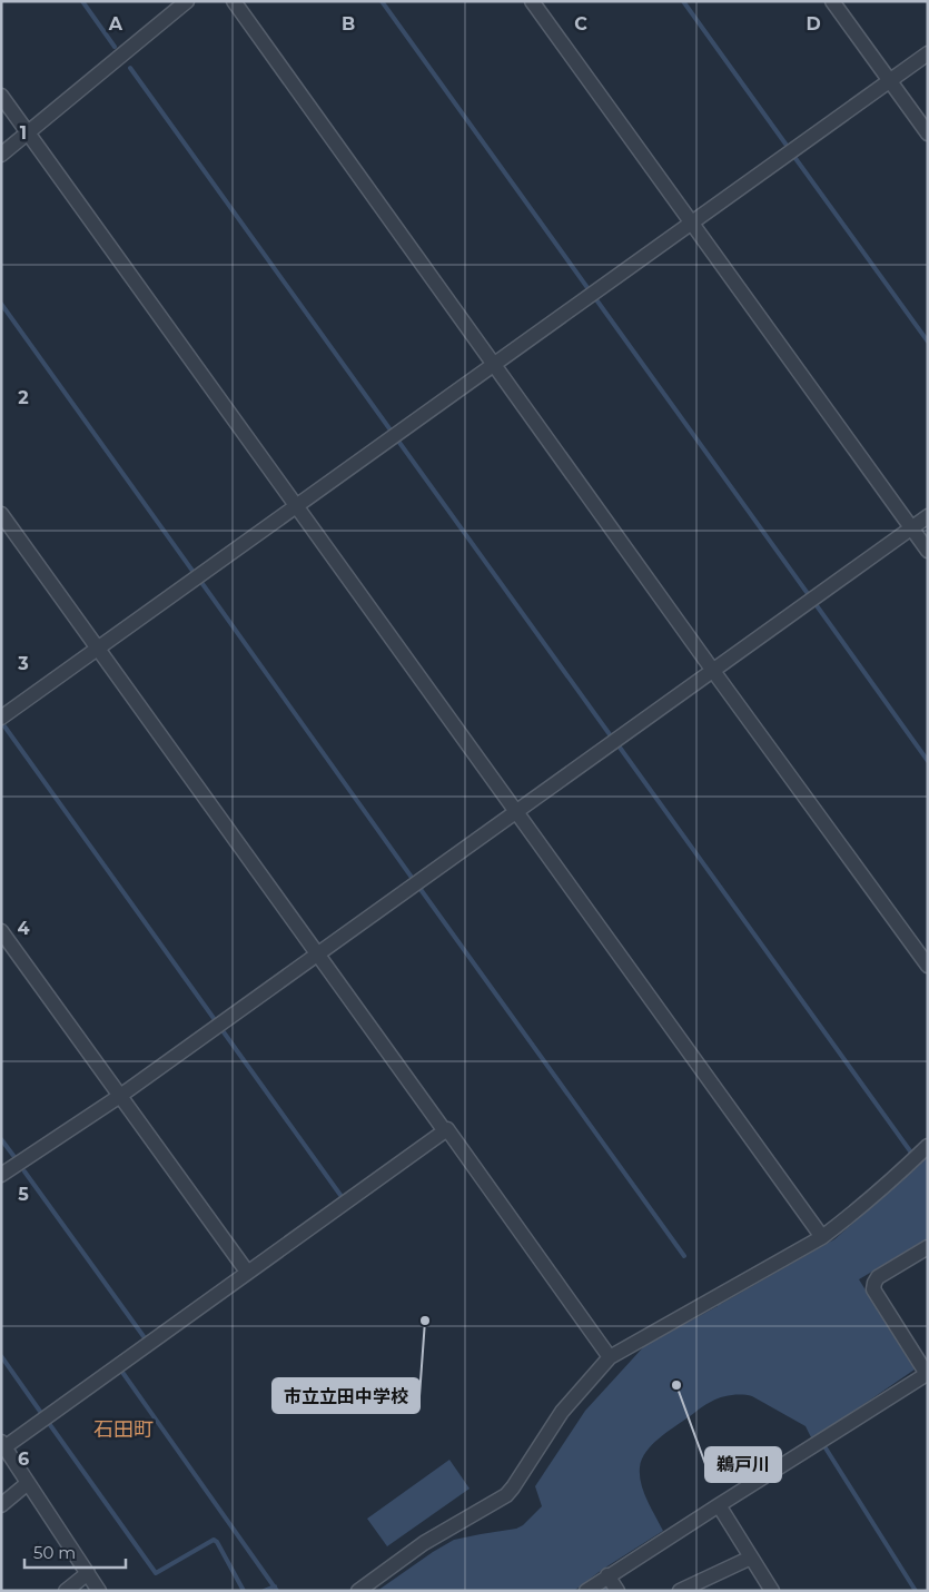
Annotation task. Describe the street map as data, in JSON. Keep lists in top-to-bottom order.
{
  "districts": ["石田町"],
  "places": ["市立立田中学校", "鵜戸川"],
  "scale_bar": "50 m",
  "grid": {
    "columns": [
      "A",
      "B",
      "C",
      "D"
    ],
    "rows": [
      "1",
      "2",
      "3",
      "4",
      "5",
      "6"
    ]
  }
}
